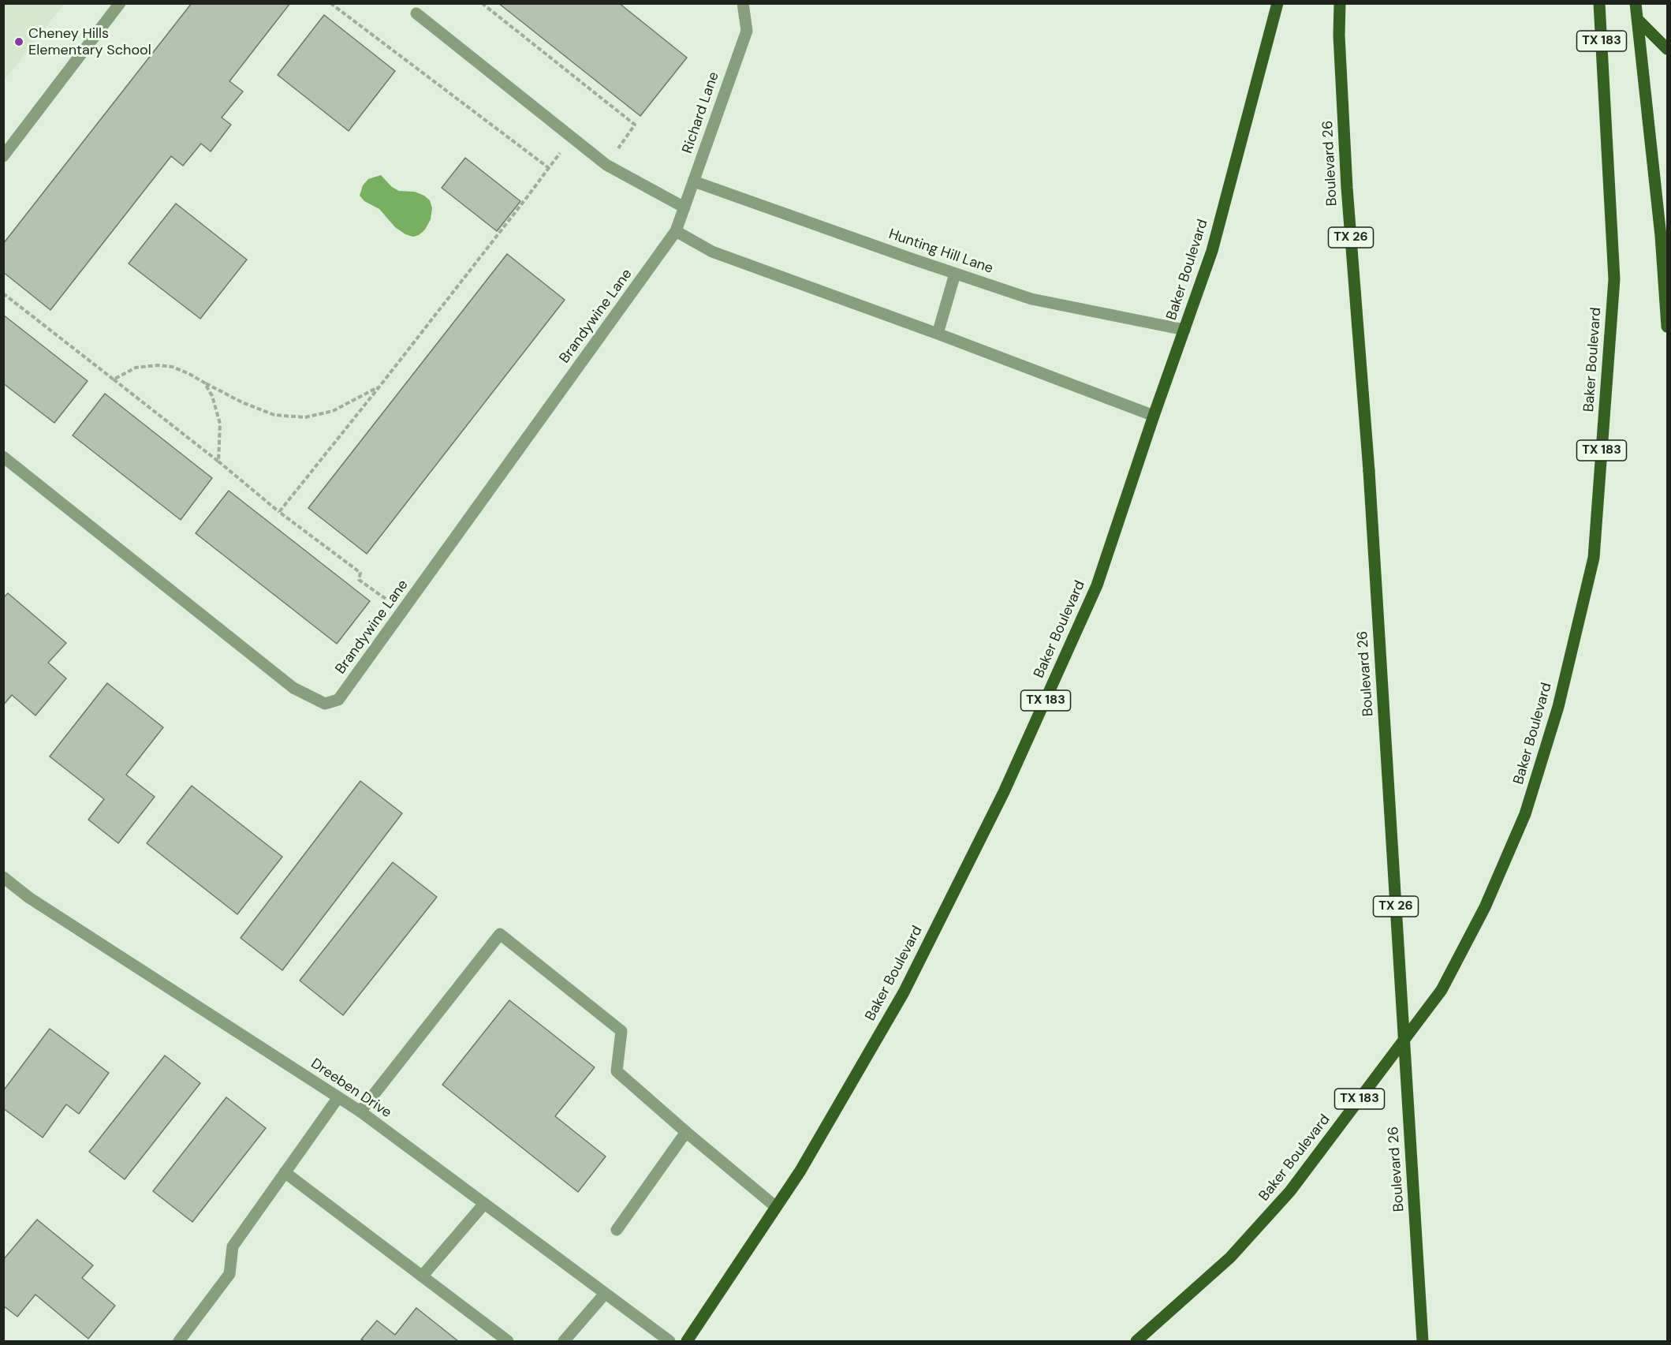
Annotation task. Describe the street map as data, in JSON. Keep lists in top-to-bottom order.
{
  "streets": {
    "main road": [
      "TX 183",
      "Boulevard 26",
      "TX 26",
      "Baker Boulevard"
    ],
    "street": [
      "Richard Lane",
      "Hunting Hill Lane",
      "Brandywine Lane",
      "Dreeben Drive"
    ]
  },
  "crossings": [
    ["Richard Lane", "Hunting Hill Lane"],
    ["Richard Lane", "Brandywine Lane"],
    ["Hunting Hill Lane", "Baker Boulevard"]
  ],
  "places": ["Cheney Hills Elementary School"]
}
